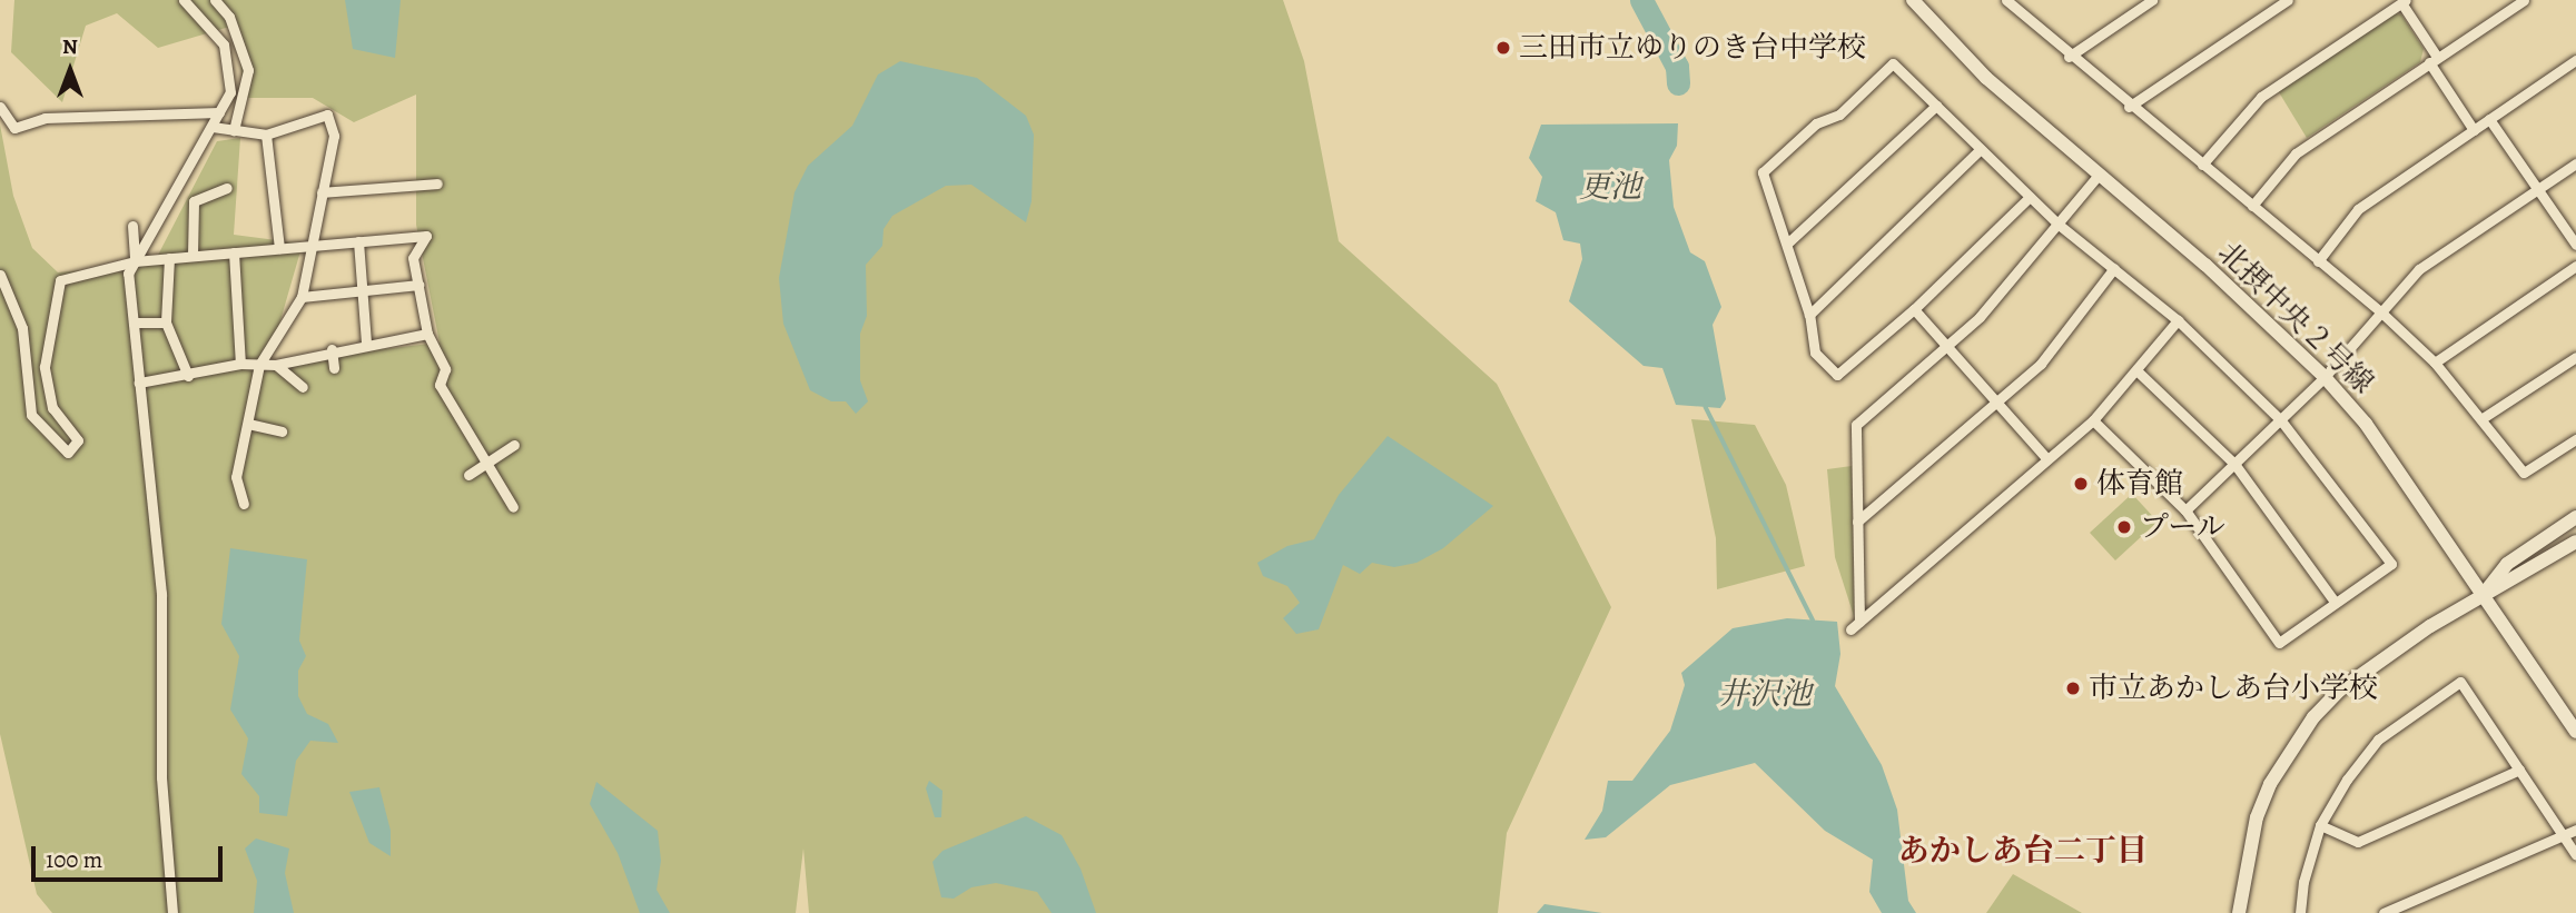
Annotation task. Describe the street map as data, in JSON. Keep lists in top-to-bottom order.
{
  "streets": {
    "street": ["北摂中央２号線"]
  },
  "districts": ["あかしあ台二丁目"],
  "water": ["更池", "井沢池"],
  "places": [
    "三田市立ゆりのき台中学校",
    "体育館",
    "プール",
    "市立あかしあ台小学校"
  ],
  "scale_bar": "100 m",
  "north": "top"
}
